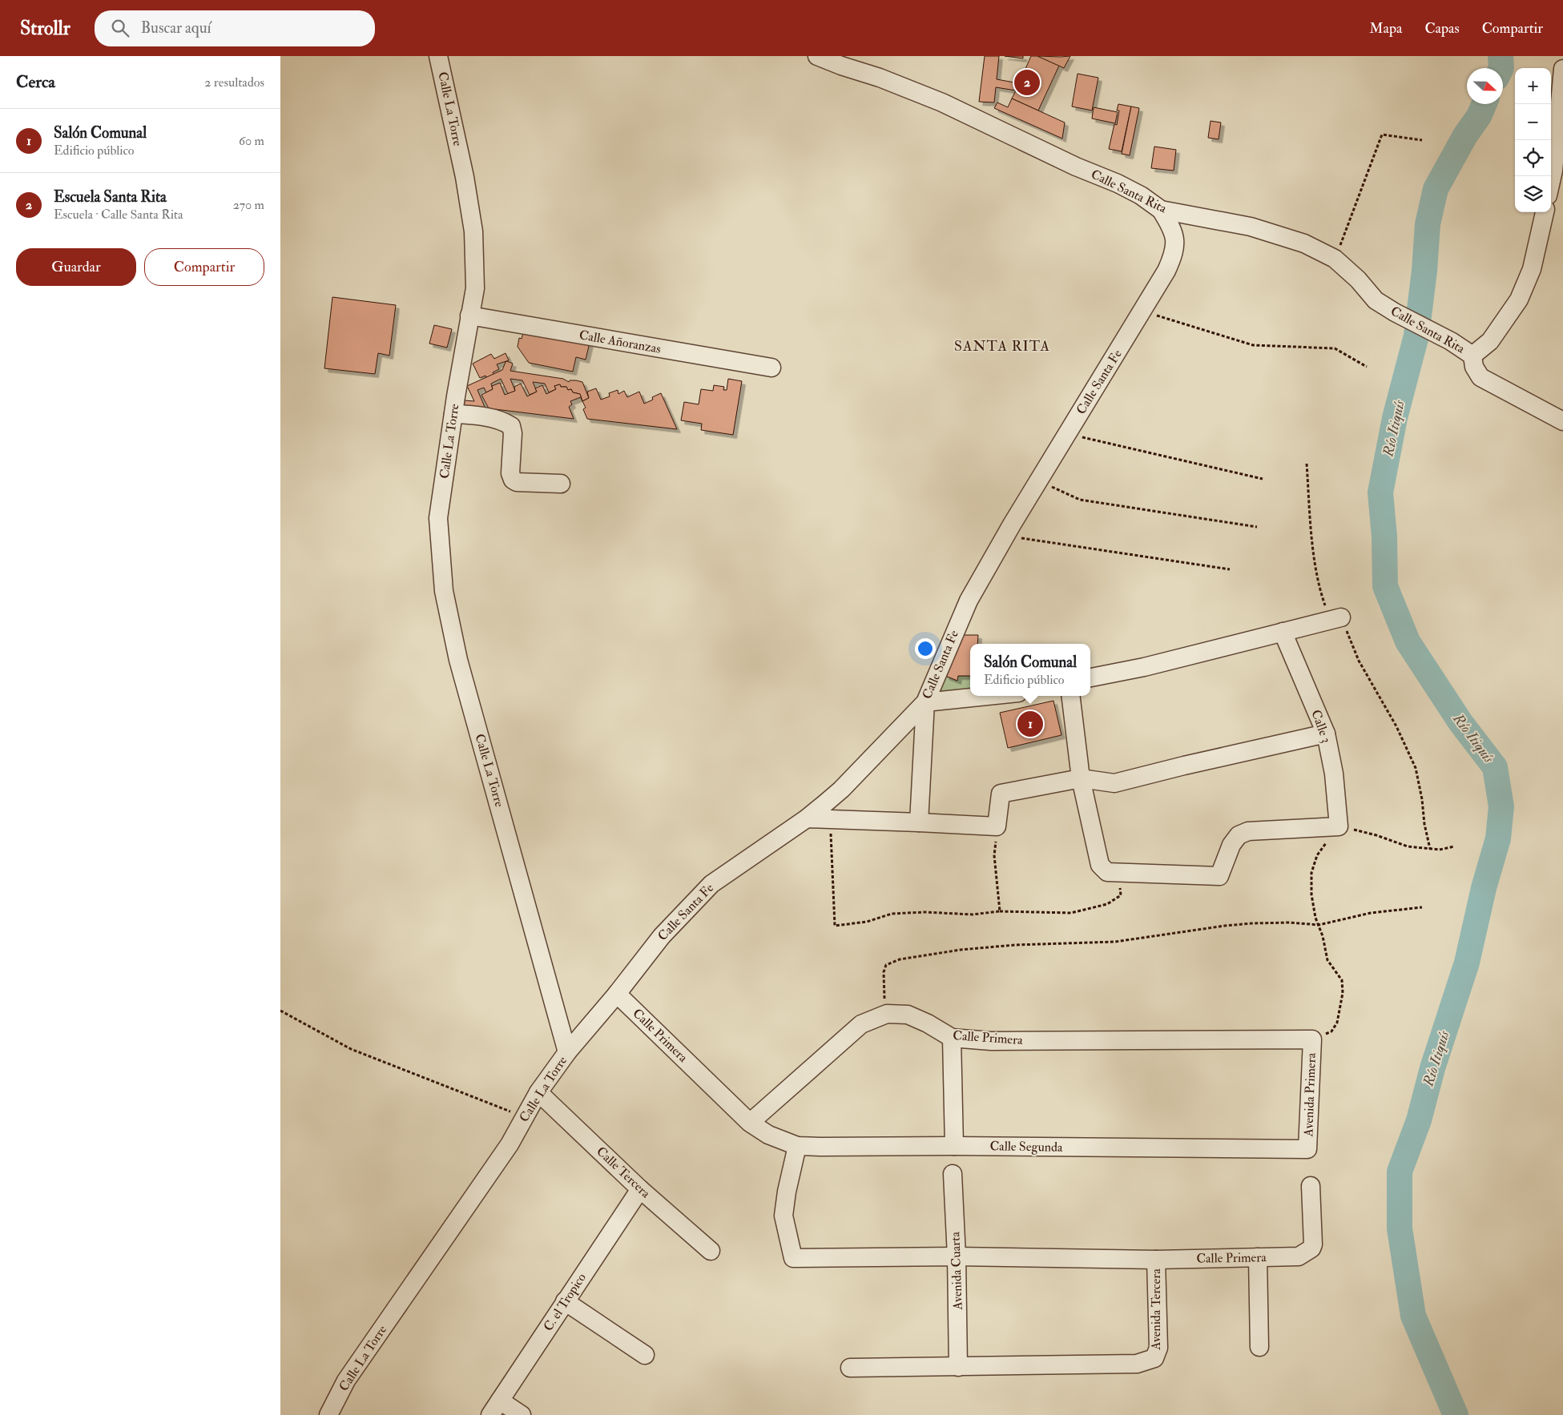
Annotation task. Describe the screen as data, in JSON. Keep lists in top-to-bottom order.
{
  "streets": {
    "street": [
      "Calle La Torre",
      "Calle Santa Rita",
      "Calle Añoranzas",
      "Calle Santa Fe",
      "Calle 3",
      "Calle Primera",
      "Avenida Primera",
      "Calle Segunda",
      "Calle Tercera",
      "Avenida Cuarta",
      "C. el Tropico",
      "Avenida Tercera"
    ]
  },
  "crossings": [
    ["Calle La Torre", "Calle Añoranzas"],
    ["Calle La Torre", "Calle Santa Fe"],
    ["Calle La Torre", "Calle Tercera"],
    ["Calle Santa Rita", "Calle Santa Fe"],
    ["Calle Santa Fe", "Calle Primera"],
    ["Calle Primera", "Avenida Primera"],
    ["Calle Primera", "Calle Segunda"],
    ["Calle Primera", "Avenida Cuarta"],
    ["Calle Primera", "Avenida Tercera"],
    ["Avenida Primera", "Calle Segunda"],
    ["Calle Tercera", "C. el Tropico"],
    ["Avenida Cuarta", "Avenida Tercera"]
  ],
  "districts": ["SANTA RITA"],
  "water": ["Río Itiquís"],
  "north": "right",
  "page": {
    "header": "Strollr",
    "search": "Buscar aquí",
    "nav": ["Mapa", "Capas", "Compartir"],
    "heading": ["Cerca", "2 resultados"],
    "map_buttons": ["+", "−"],
    "pins": ["2", "1"],
    "list": [
      {
        "mark": "1",
        "name": "Salón Comunal",
        "note": "Edificio público",
        "value": "60 m"
      },
      {
        "mark": "2",
        "name": "Escuela Santa Rita",
        "note": "Escuela · Calle Santa Rita",
        "value": "270 m"
      }
    ],
    "buttons": ["Guardar", "Compartir"],
    "popup": ["Salón Comunal", "Edificio público"]
  }
}
